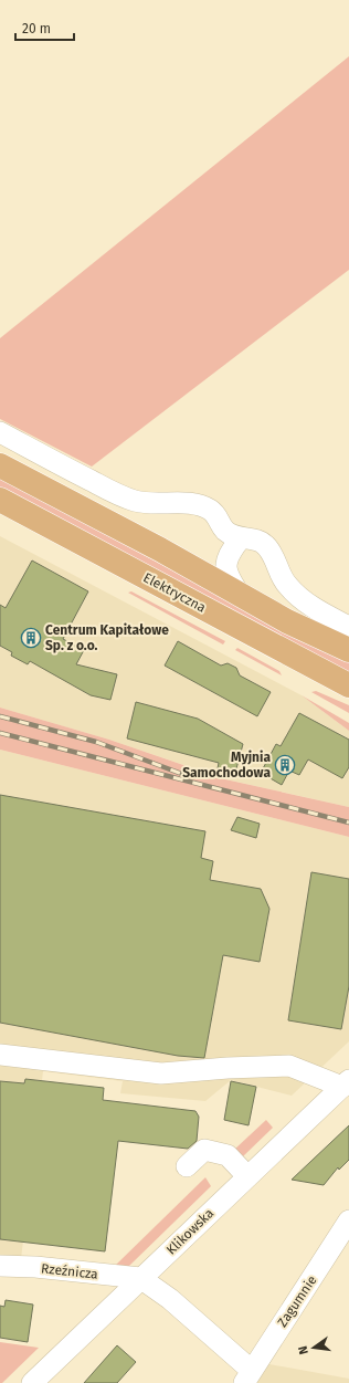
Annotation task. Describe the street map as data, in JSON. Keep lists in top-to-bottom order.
{
  "streets": {
    "main road": ["Elektryczna"],
    "street": ["Klikowska", "Rzeźnicza", "Zagumnie"]
  },
  "crossings": [
    ["Klikowska", "Rzeźnicza"]
  ],
  "places": {
    "building": ["Centrum Kapitałowe Sp. z o.o.", "Myjnia Samochodowa"]
  },
  "scale_bar": "20 m",
  "north": "left"
}
